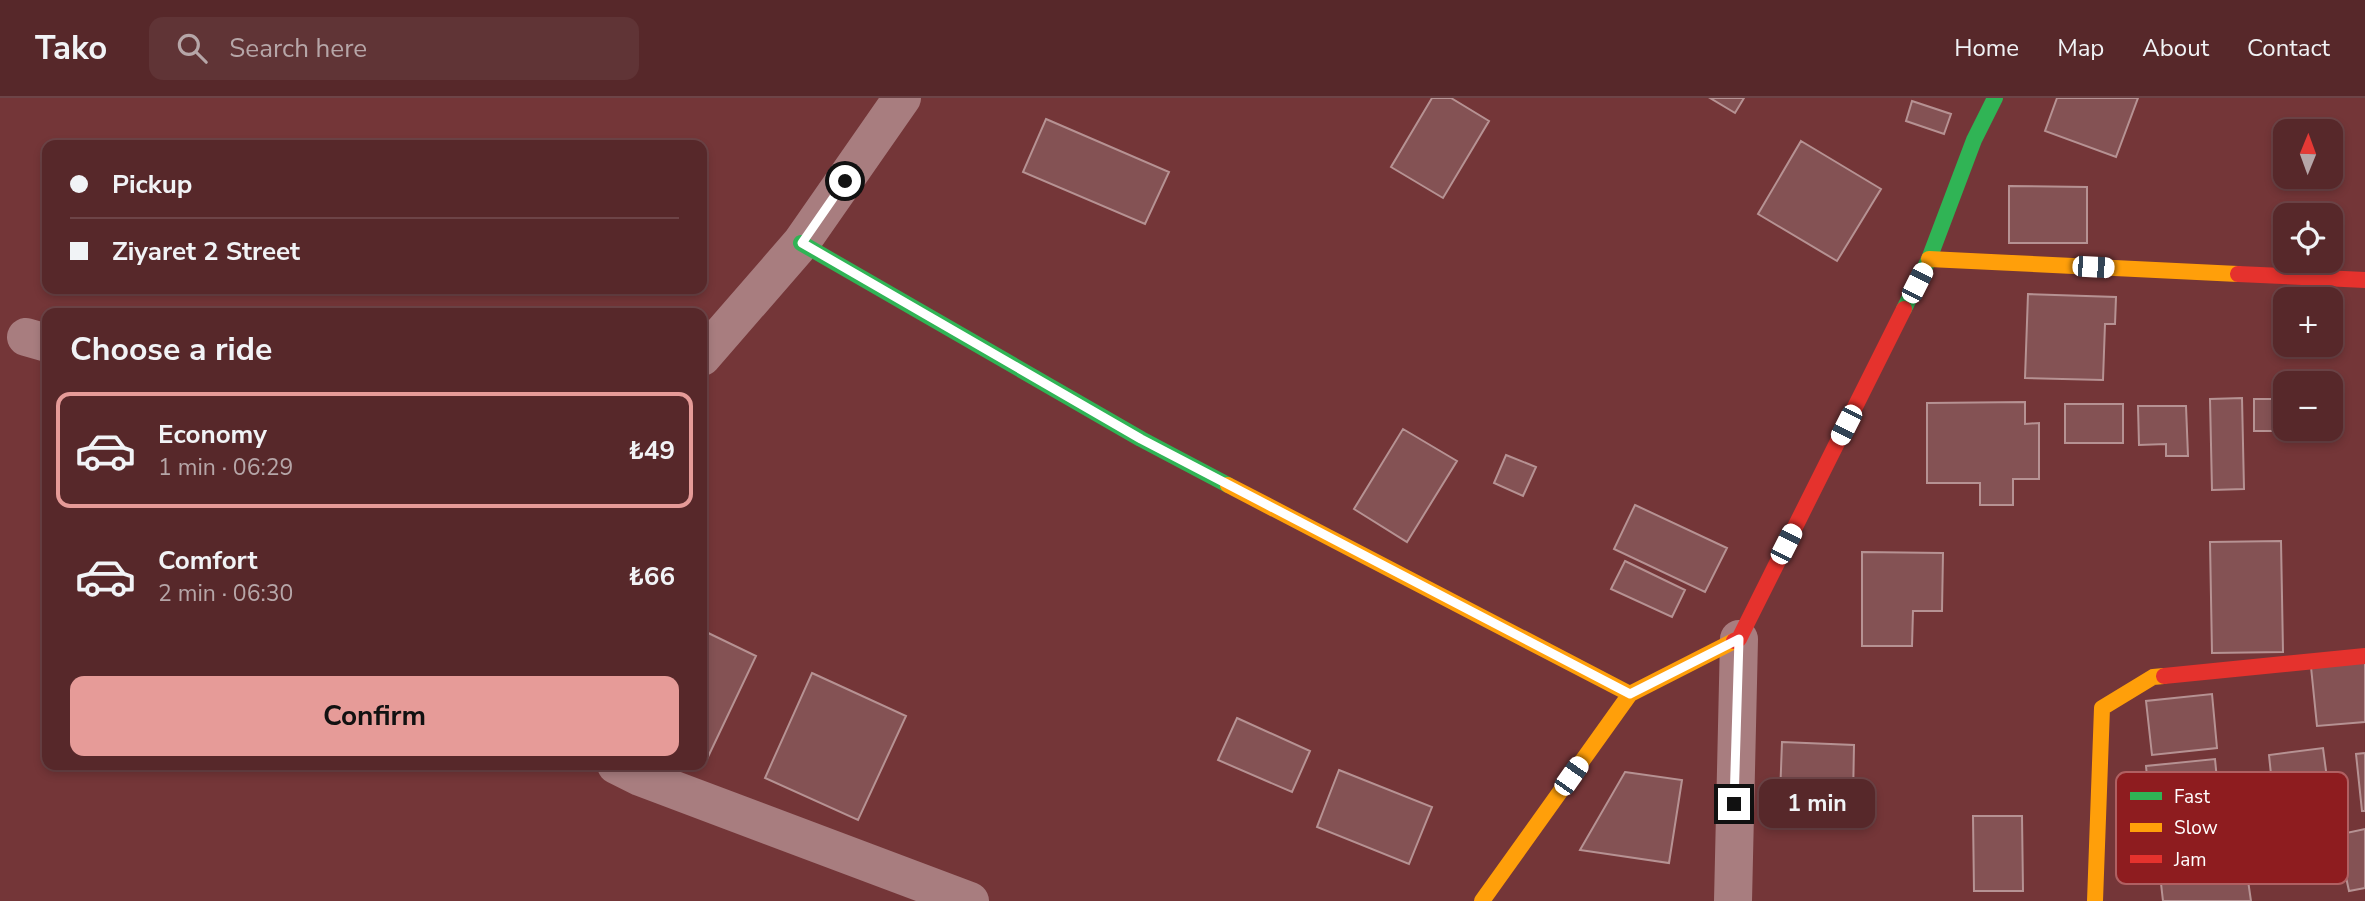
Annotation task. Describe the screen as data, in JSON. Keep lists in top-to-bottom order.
{
  "legend": ["Fast", "Slow", "Jam"],
  "north": "top",
  "page": {
    "header": "Tako",
    "search": "Search here",
    "nav": [
      "Home",
      "Map",
      "About",
      "Contact"
    ],
    "map_buttons": ["+", "−"],
    "banner": ["Pickup", "Ziyaret 2 Street"],
    "heading": "Choose a ride",
    "list": [
      {
        "name": "Economy",
        "note": "1 min · 06:29",
        "value": "₺49"
      },
      {
        "name": "Comfort",
        "note": "2 min · 06:30",
        "value": "₺66"
      }
    ],
    "buttons": "Confirm",
    "bubble": "1 min"
  }
}
